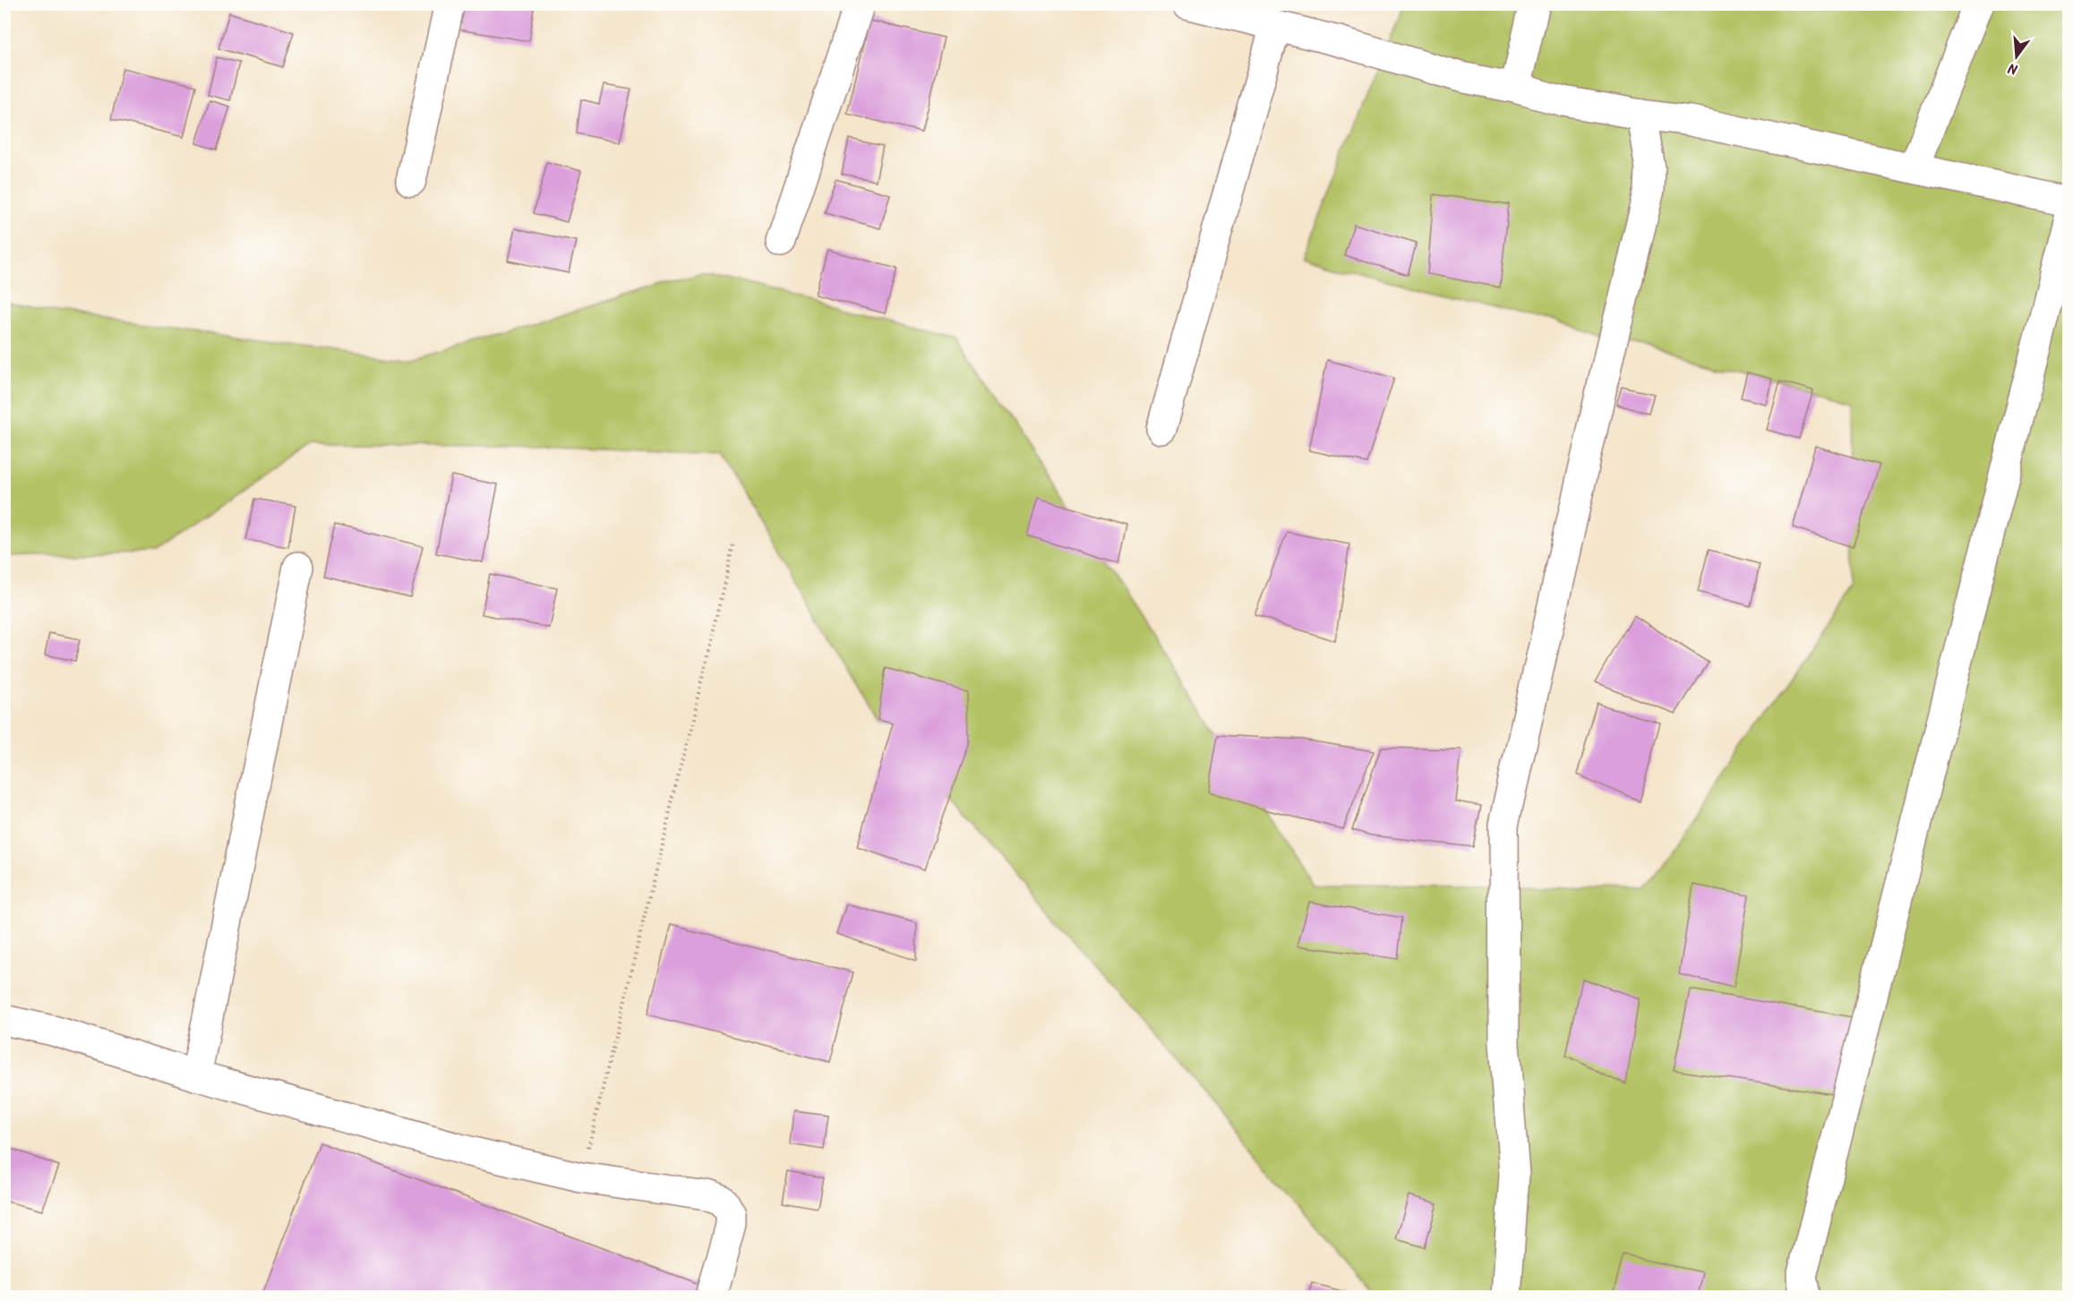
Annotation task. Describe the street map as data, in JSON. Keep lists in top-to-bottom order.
{
  "north": "bottom"
}
